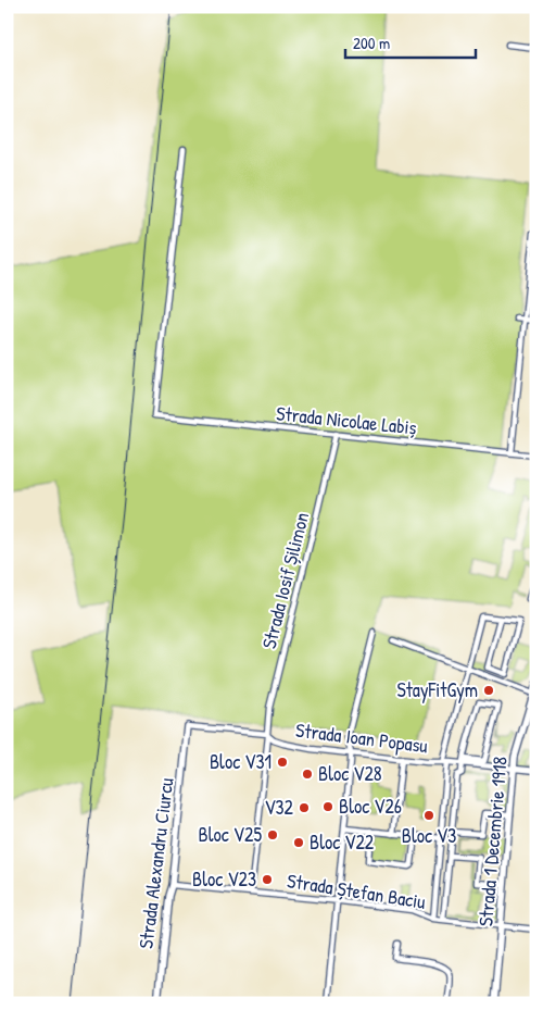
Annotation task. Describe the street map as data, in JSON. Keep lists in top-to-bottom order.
{
  "streets": {
    "street": [
      "Strada Nicolae Labiș",
      "Strada Iosif Șilimon",
      "Strada Ioan Popasu",
      "Strada 1 Decembrie 1918",
      "Strada Alexandru Ciurcu",
      "Strada Ștefan Baciu"
    ]
  },
  "crossings": [
    ["Strada Nicolae Labiș", "Strada Iosif Șilimon"],
    ["Strada Iosif Șilimon", "Strada Ioan Popasu"],
    ["Strada Iosif Șilimon", "Strada Ștefan Baciu"],
    ["Strada Ioan Popasu", "Strada 1 Decembrie 1918"],
    ["Strada Ioan Popasu", "Strada Alexandru Ciurcu"],
    ["Strada 1 Decembrie 1918", "Strada Ștefan Baciu"],
    ["Strada Alexandru Ciurcu", "Strada Ștefan Baciu"]
  ],
  "places": [
    "StayFitGym",
    "Bloc V31",
    "Bloc V28",
    "Bloc V26",
    "V32",
    "Bloc V3",
    "Bloc V25",
    "Bloc V22",
    "Bloc V23"
  ],
  "scale_bar": "200 m"
}
